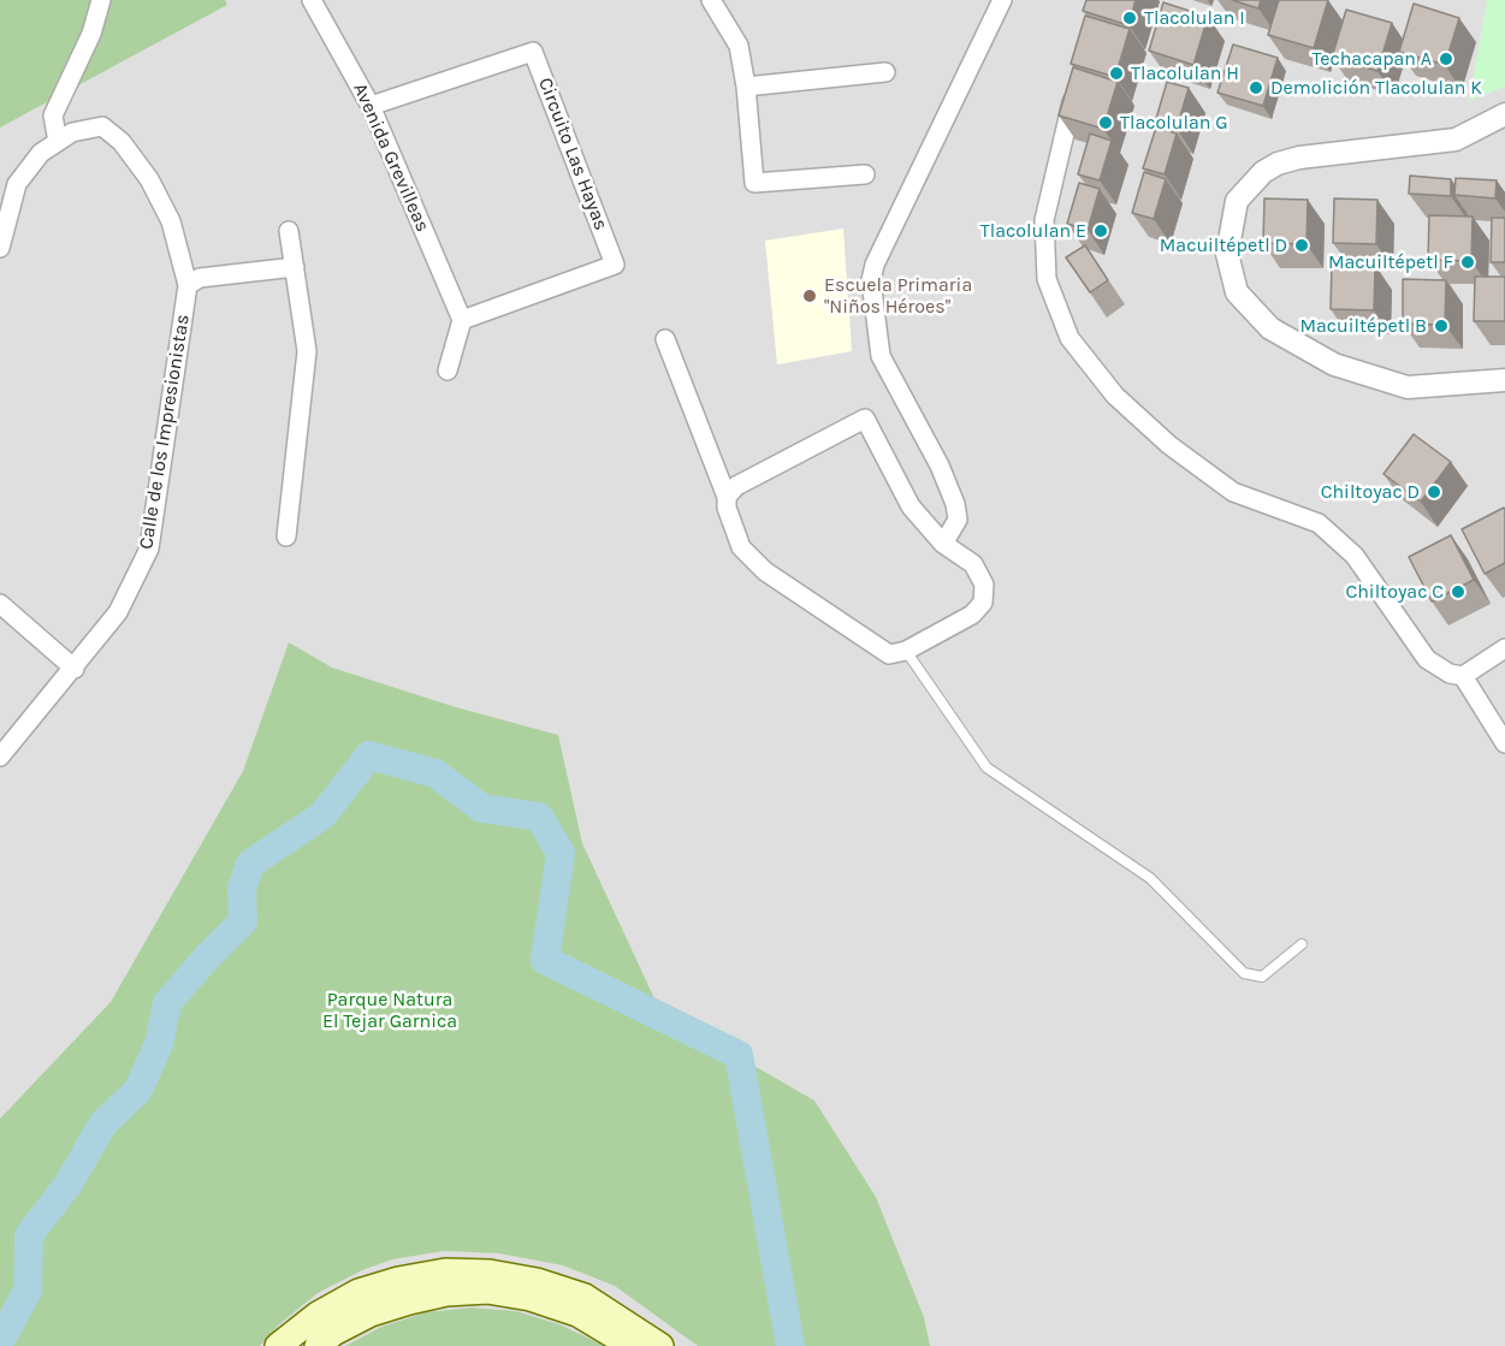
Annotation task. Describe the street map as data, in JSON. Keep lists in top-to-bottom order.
{
  "streets": {
    "street": ["Circuito Las Hayas", "Avenida Grevilleas", "Calle de los Impresionistas"]
  },
  "crossings": [
    ["Circuito Las Hayas", "Avenida Grevilleas"]
  ],
  "parks": ["Parque Natura El Tejar Garnica"],
  "places": [
    "Tlacolulan I",
    "Techacapan A",
    "Tlacolulan H",
    "Demolición Tlacolulan K",
    "Tlacolulan G",
    "Tlacolulan E",
    "Macuiltépetl D",
    "Macuiltépetl F",
    "Escuela Primaria ''Niños Héroes''",
    "Macuiltépetl B",
    "Chiltoyac D",
    "Chiltoyac C"
  ]
}
